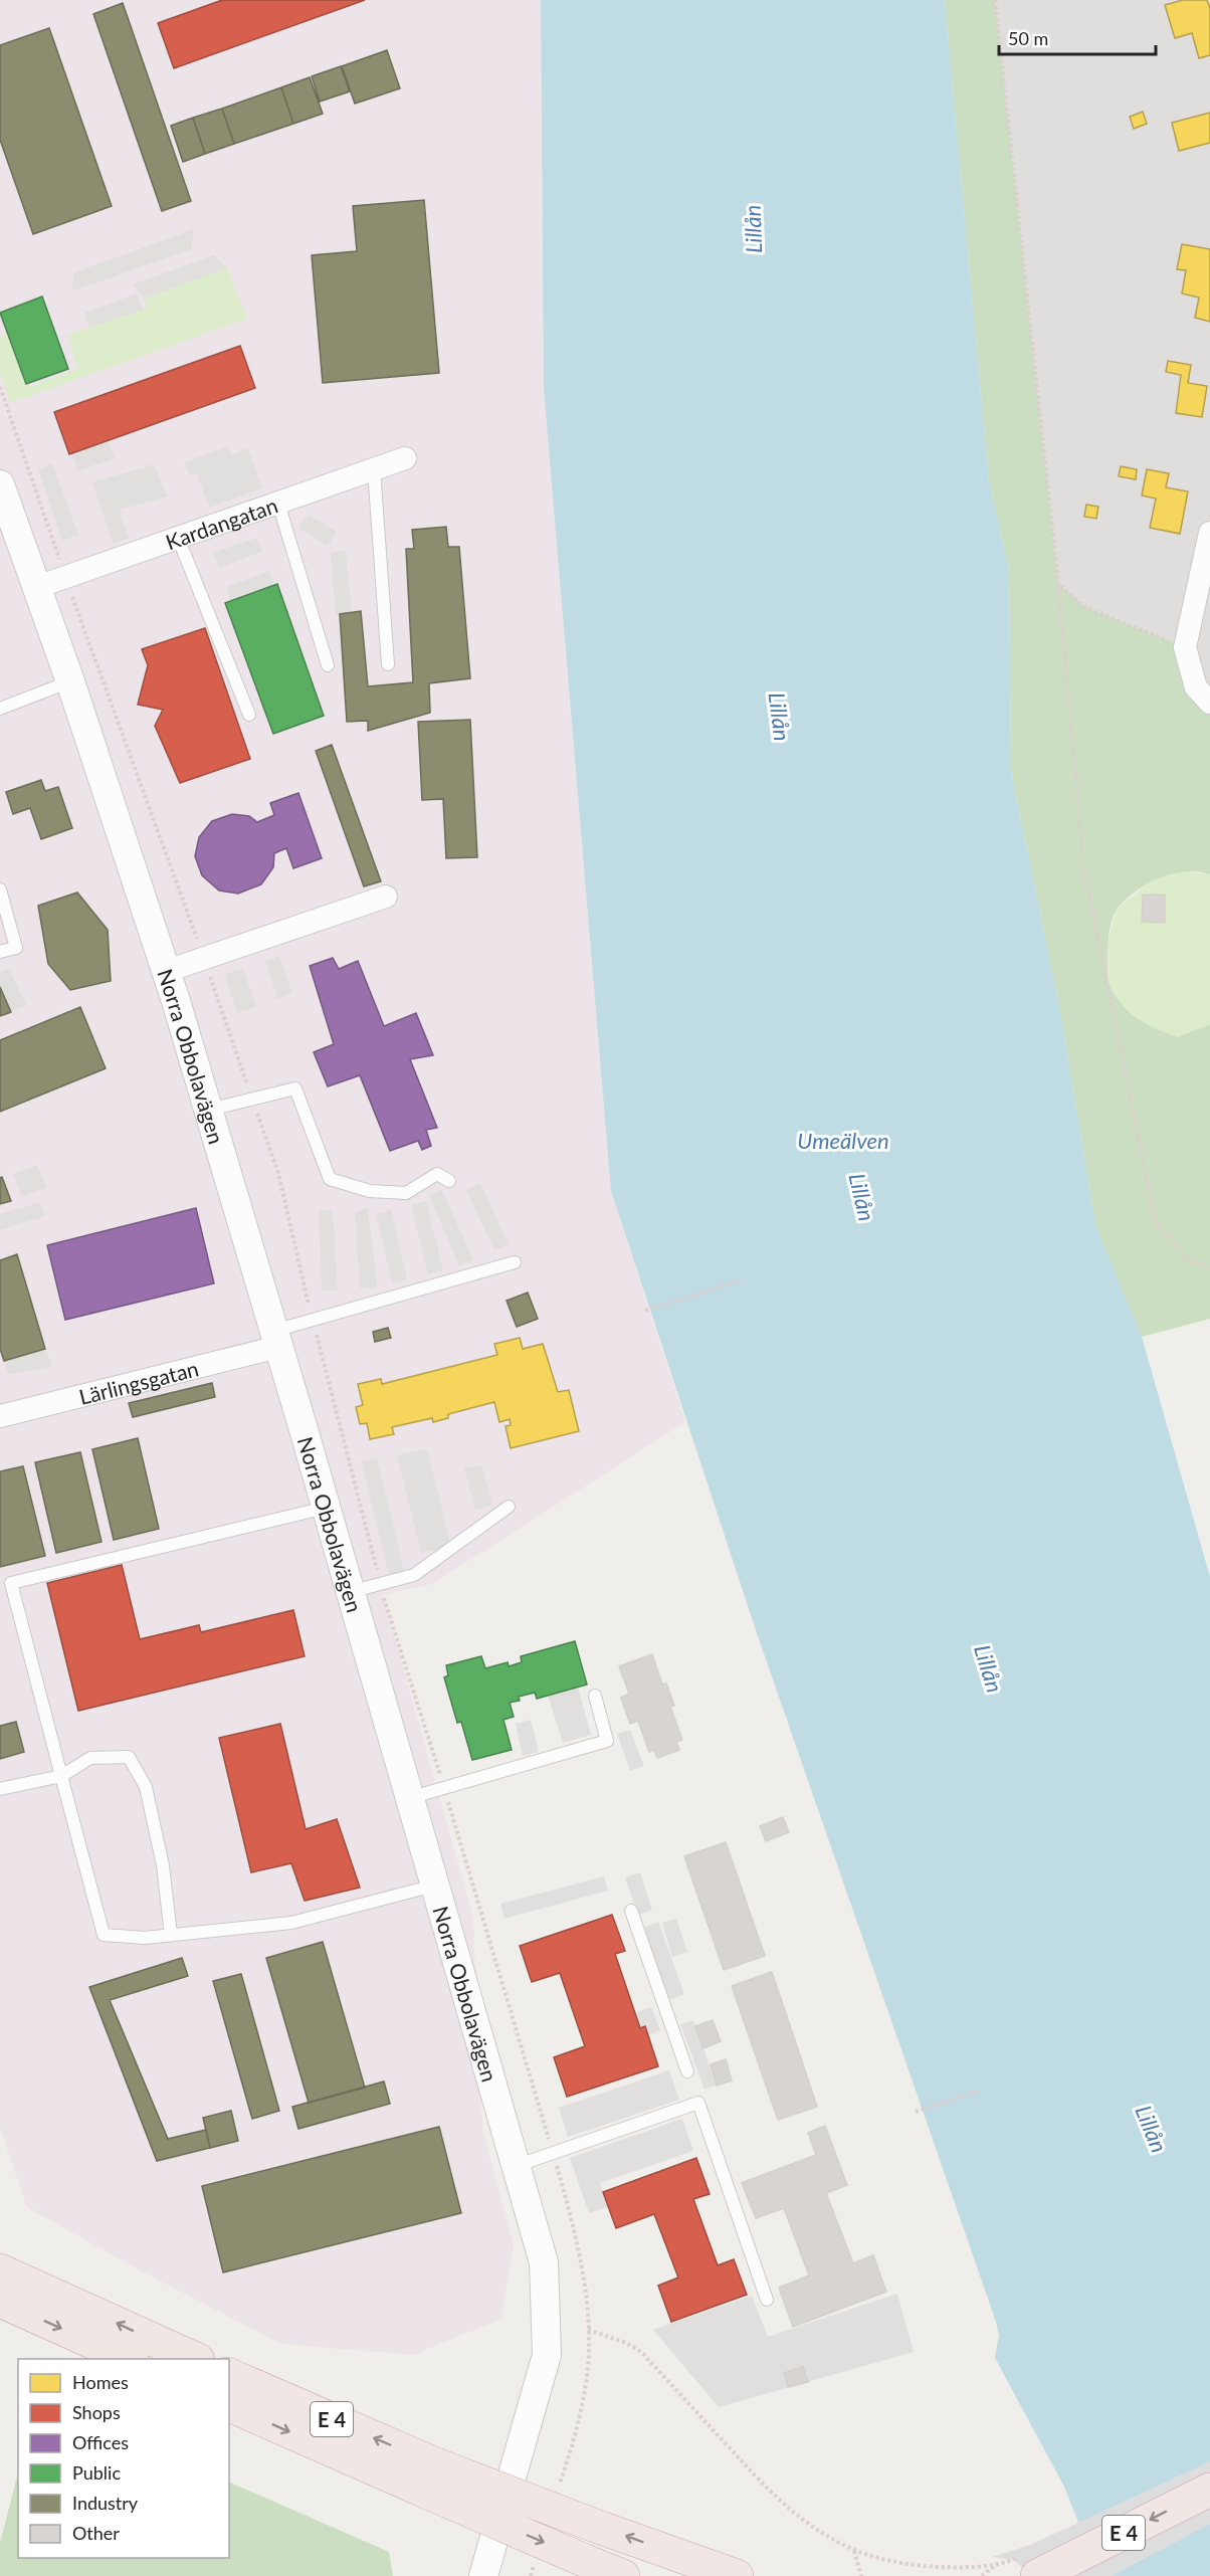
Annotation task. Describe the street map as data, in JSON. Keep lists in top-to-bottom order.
{
  "streets": {
    "highway": ["E 4"],
    "street": ["Kardangatan", "Norra Obbolavägen", "Lärlingsgatan"]
  },
  "crossings": [
    ["Kardangatan", "Norra Obbolavägen"],
    ["Norra Obbolavägen", "Lärlingsgatan"]
  ],
  "water": ["Lillån", "Umeälven"],
  "legend": [
    "Homes",
    "Shops",
    "Offices",
    "Public",
    "Industry",
    "Other"
  ],
  "scale_bar": "50 m"
}
